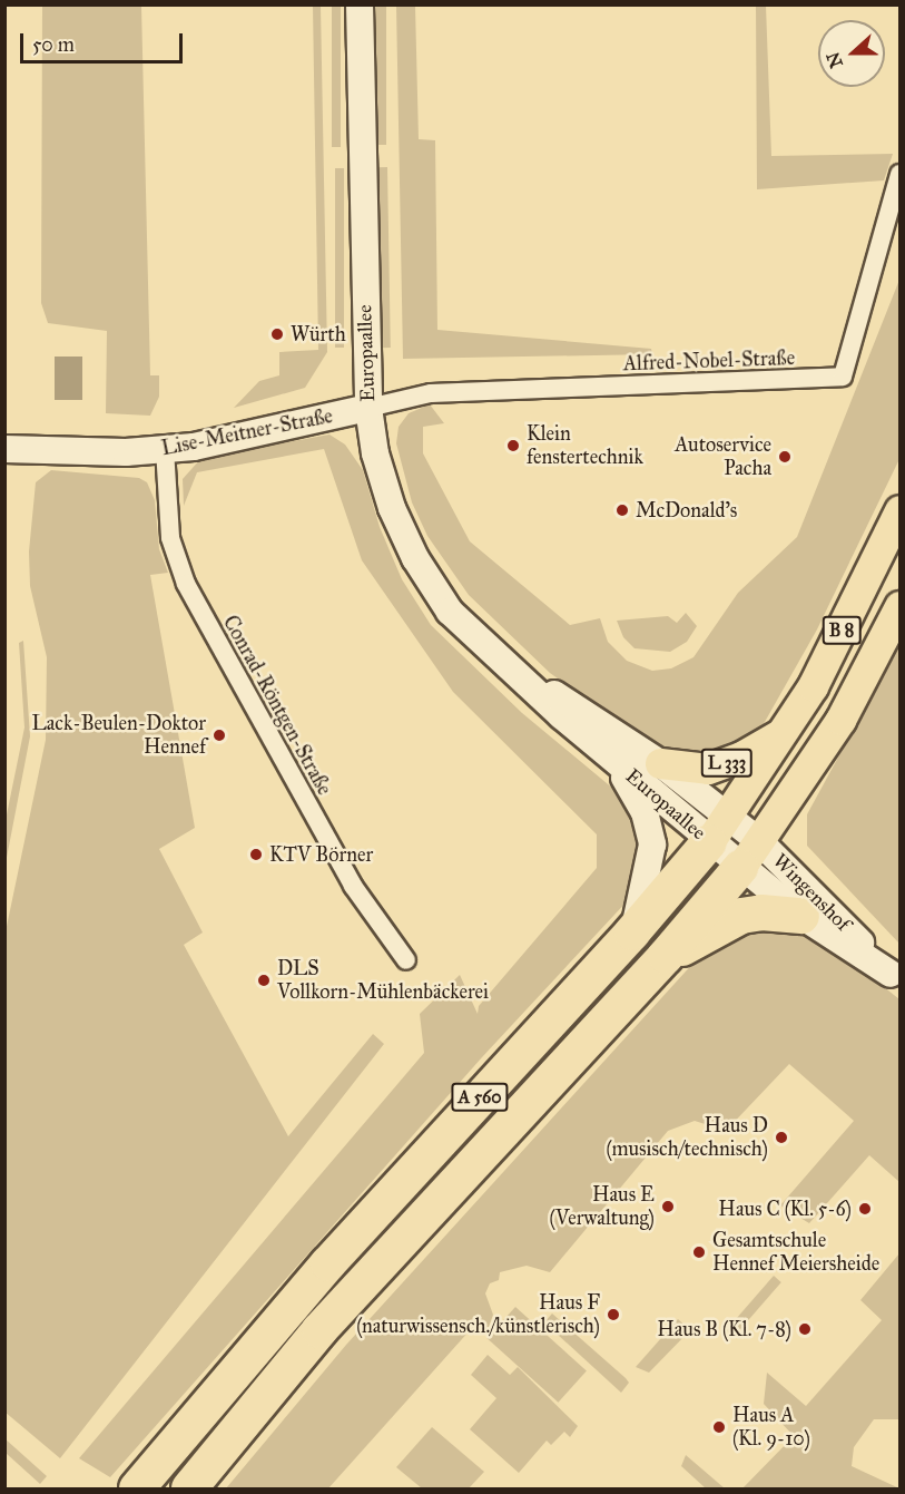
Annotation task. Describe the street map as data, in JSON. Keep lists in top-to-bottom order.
{
  "streets": {
    "highway": ["A 560"],
    "main road": [
      "Europaallee",
      "Lise-Meitner-Straße",
      "B 8",
      "L 333",
      "Wingenshof"
    ],
    "street": ["Alfred-Nobel-Straße", "Conrad-Röntgen-Straße"]
  },
  "crossings": [
    ["Europaallee", "Alfred-Nobel-Straße"],
    ["Europaallee", "Lise-Meitner-Straße"],
    ["Europaallee", "B 8"],
    ["Europaallee", "L 333"],
    ["Europaallee", "Wingenshof"],
    ["Europaallee", "A 560"],
    ["Alfred-Nobel-Straße", "Lise-Meitner-Straße"],
    ["Lise-Meitner-Straße", "Conrad-Röntgen-Straße"],
    ["B 8", "L 333"],
    ["B 8", "Wingenshof"],
    ["B 8", "A 560"],
    ["Wingenshof", "A 560"]
  ],
  "places": [
    "Würth",
    "Klein fenstertechnik",
    "Autoservice Pacha",
    "McDonald's",
    "Lack-Beulen-Doktor Hennef",
    "KTV Börner",
    "DLS Vollkorn-Mühlenbäckerei",
    "Haus D (musisch/technisch)",
    "Haus E (Verwaltung)",
    "Haus C (Kl. 5-6)",
    "Gesamtschule Hennef Meiersheide",
    "Haus F (naturwissensch./künstlerisch)",
    "Haus B (Kl. 7-8)",
    "Haus A (Kl. 9-10)"
  ],
  "scale_bar": "50 m",
  "north": "left"
}
